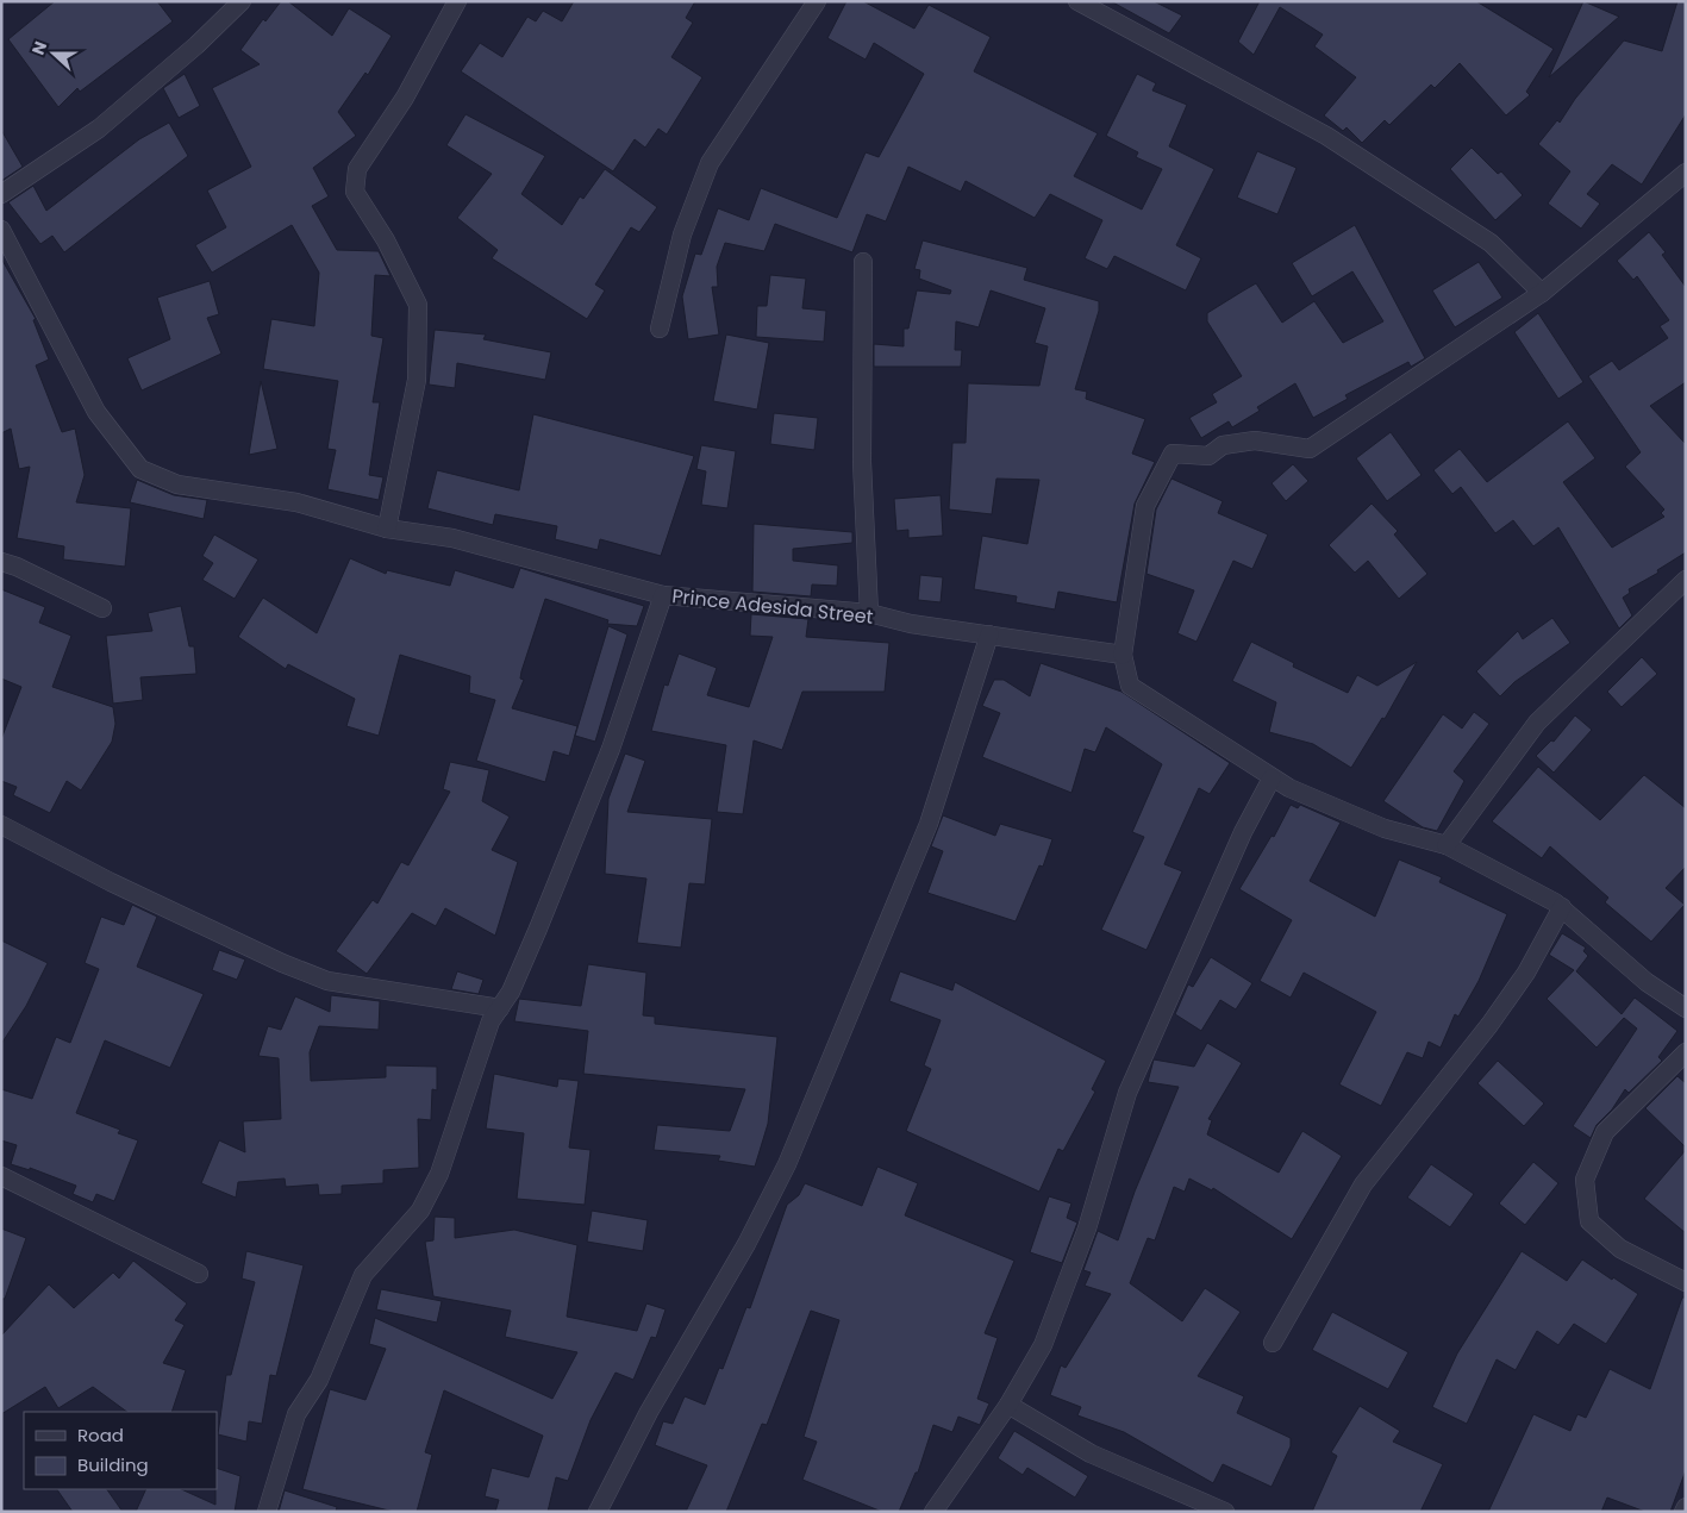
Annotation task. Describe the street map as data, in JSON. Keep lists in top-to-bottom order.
{
  "streets": {
    "street": ["Prince Adesida Street"]
  },
  "legend": ["Road", "Building"],
  "north": "left"
}
